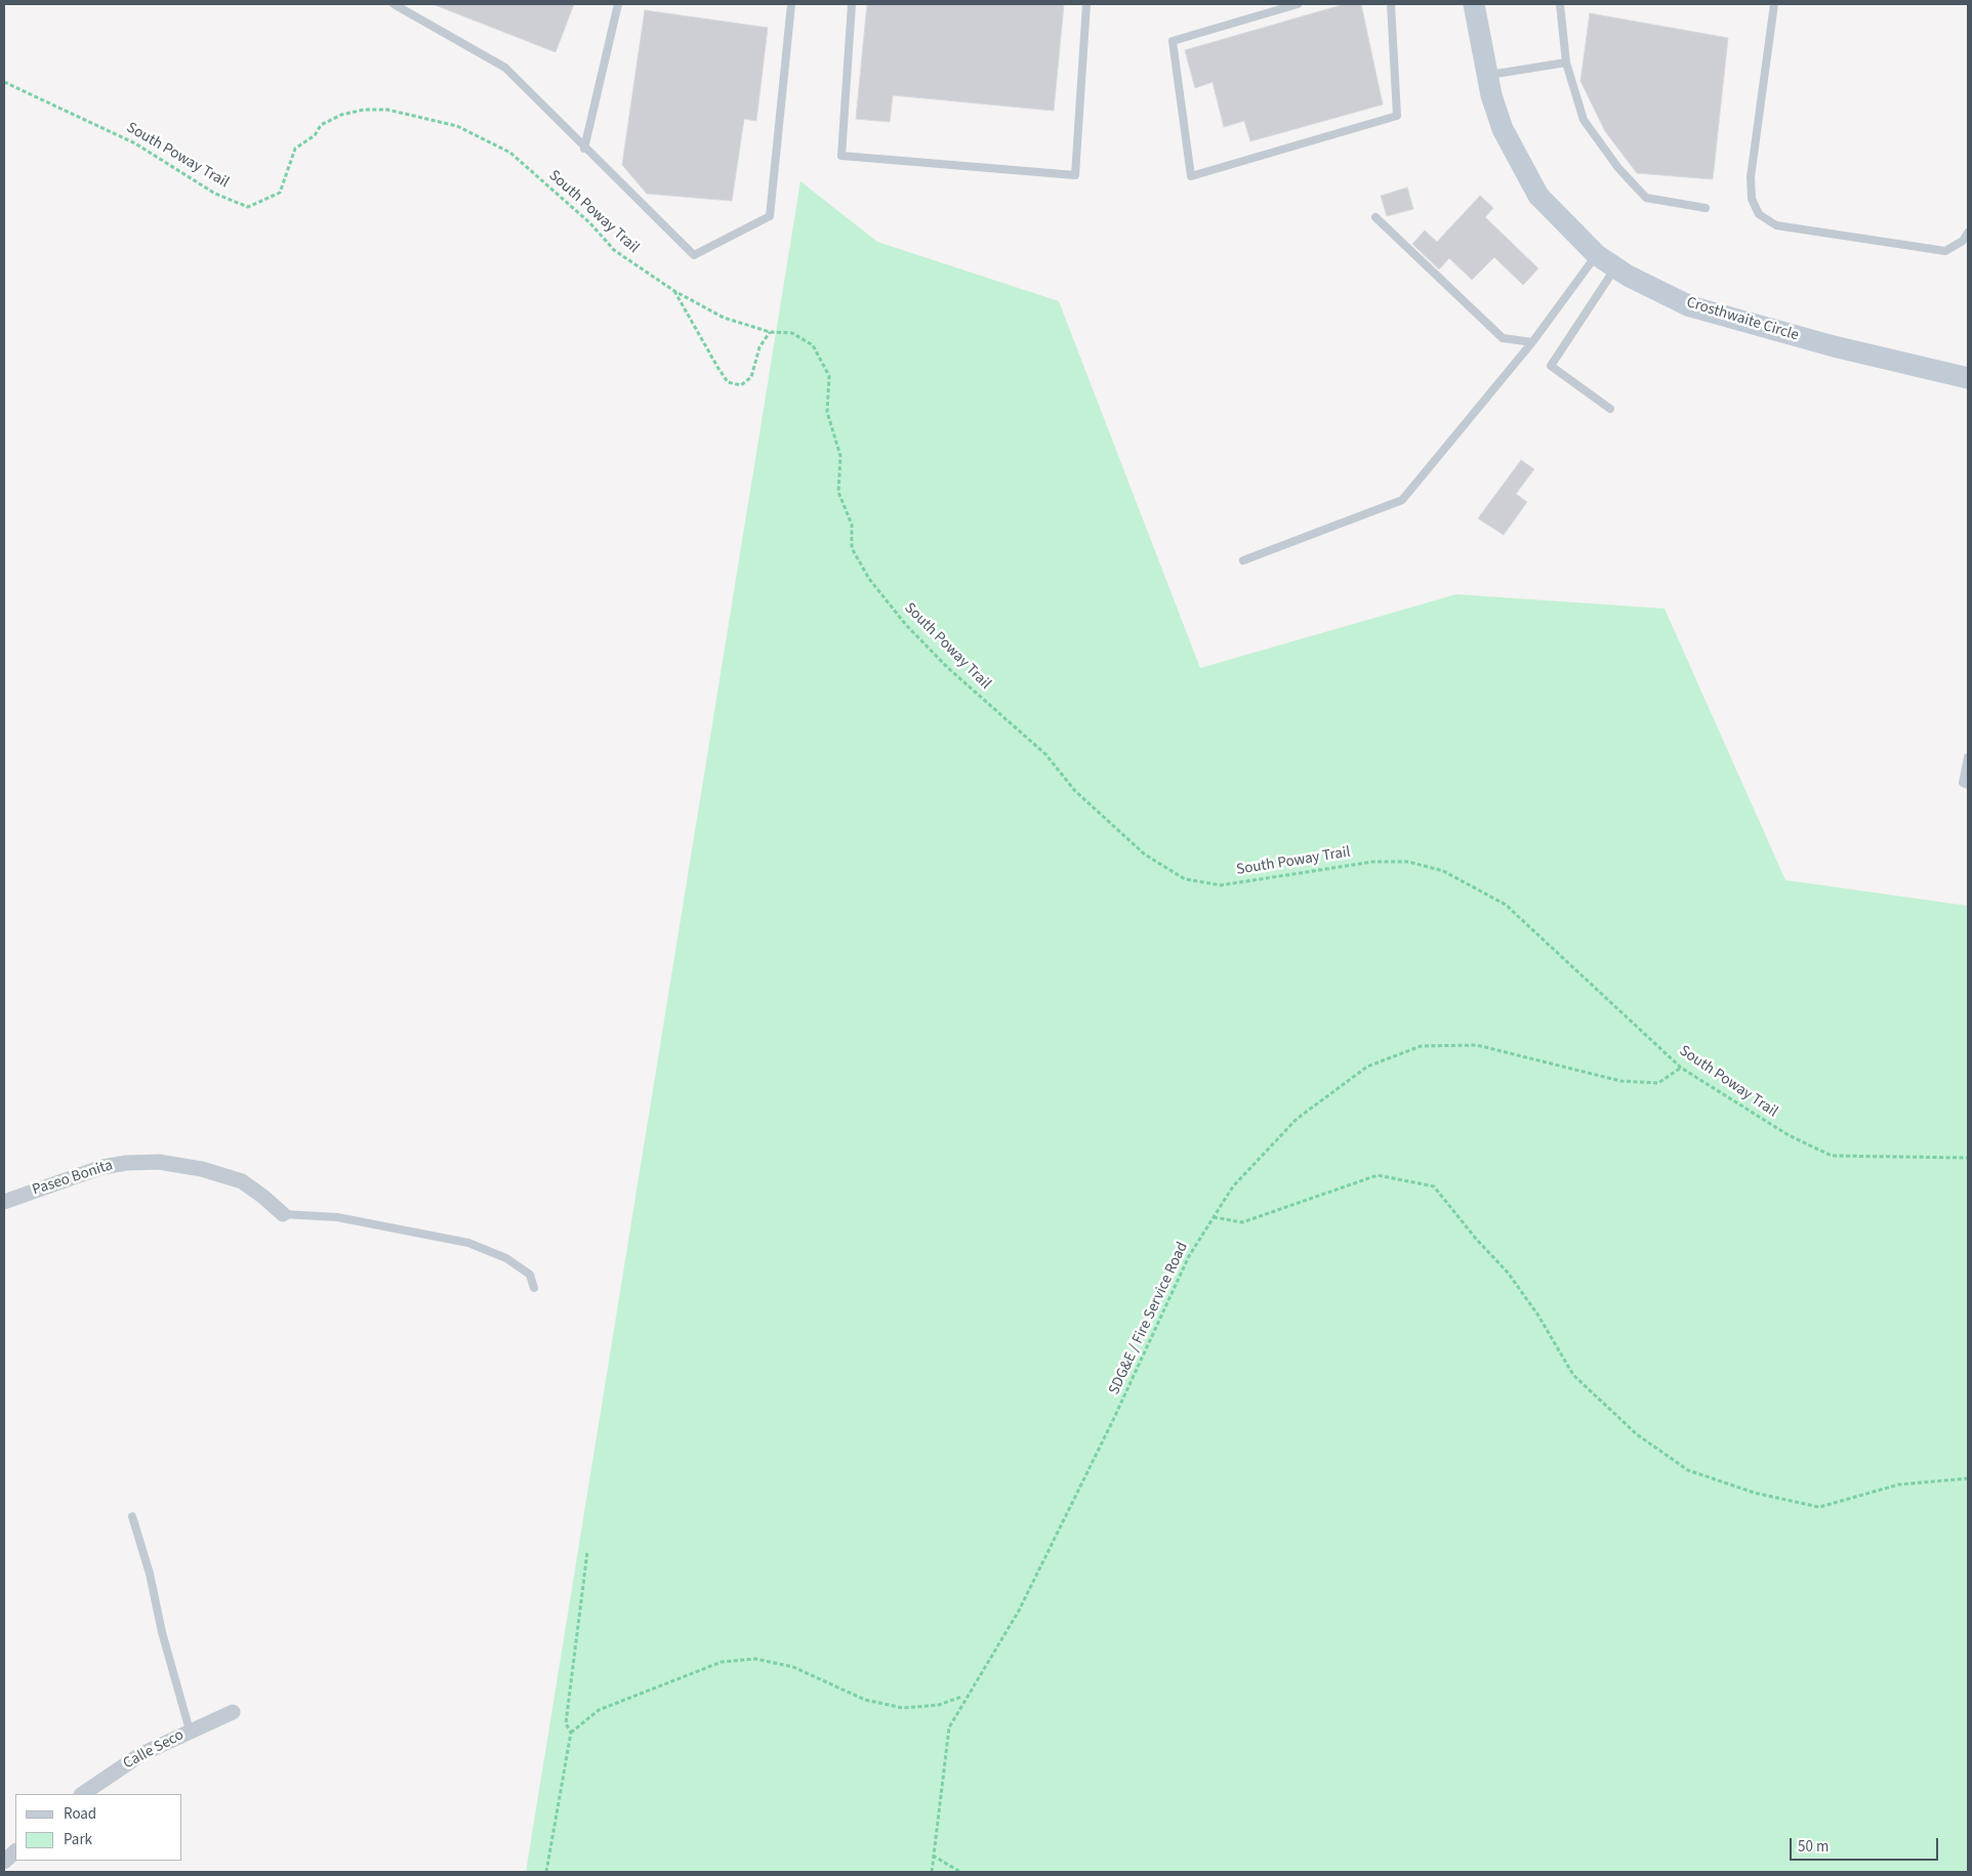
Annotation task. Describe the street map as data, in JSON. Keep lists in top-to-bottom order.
{
  "streets": {
    "street": ["Crosthwaite Circle", "Paseo Bonita", "Calle Seco"],
    "path": ["South Poway Trail", "SDG&E / Fire Service Road"]
  },
  "crossings": [
    ["South Poway Trail", "SDG&E / Fire Service Road"]
  ],
  "legend": ["Road", "Park"],
  "scale_bar": "50 m"
}
